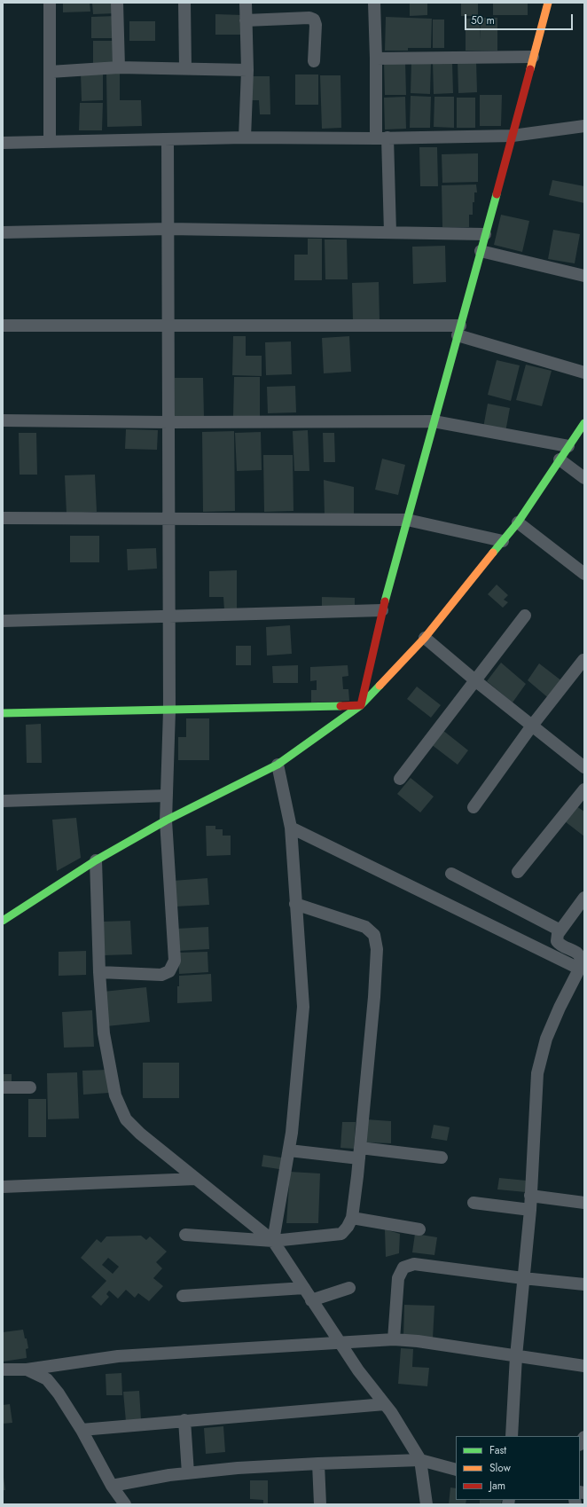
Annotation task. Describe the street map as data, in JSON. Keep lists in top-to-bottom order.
{
  "legend": ["Fast", "Slow", "Jam"],
  "scale_bar": "50 m"
}
